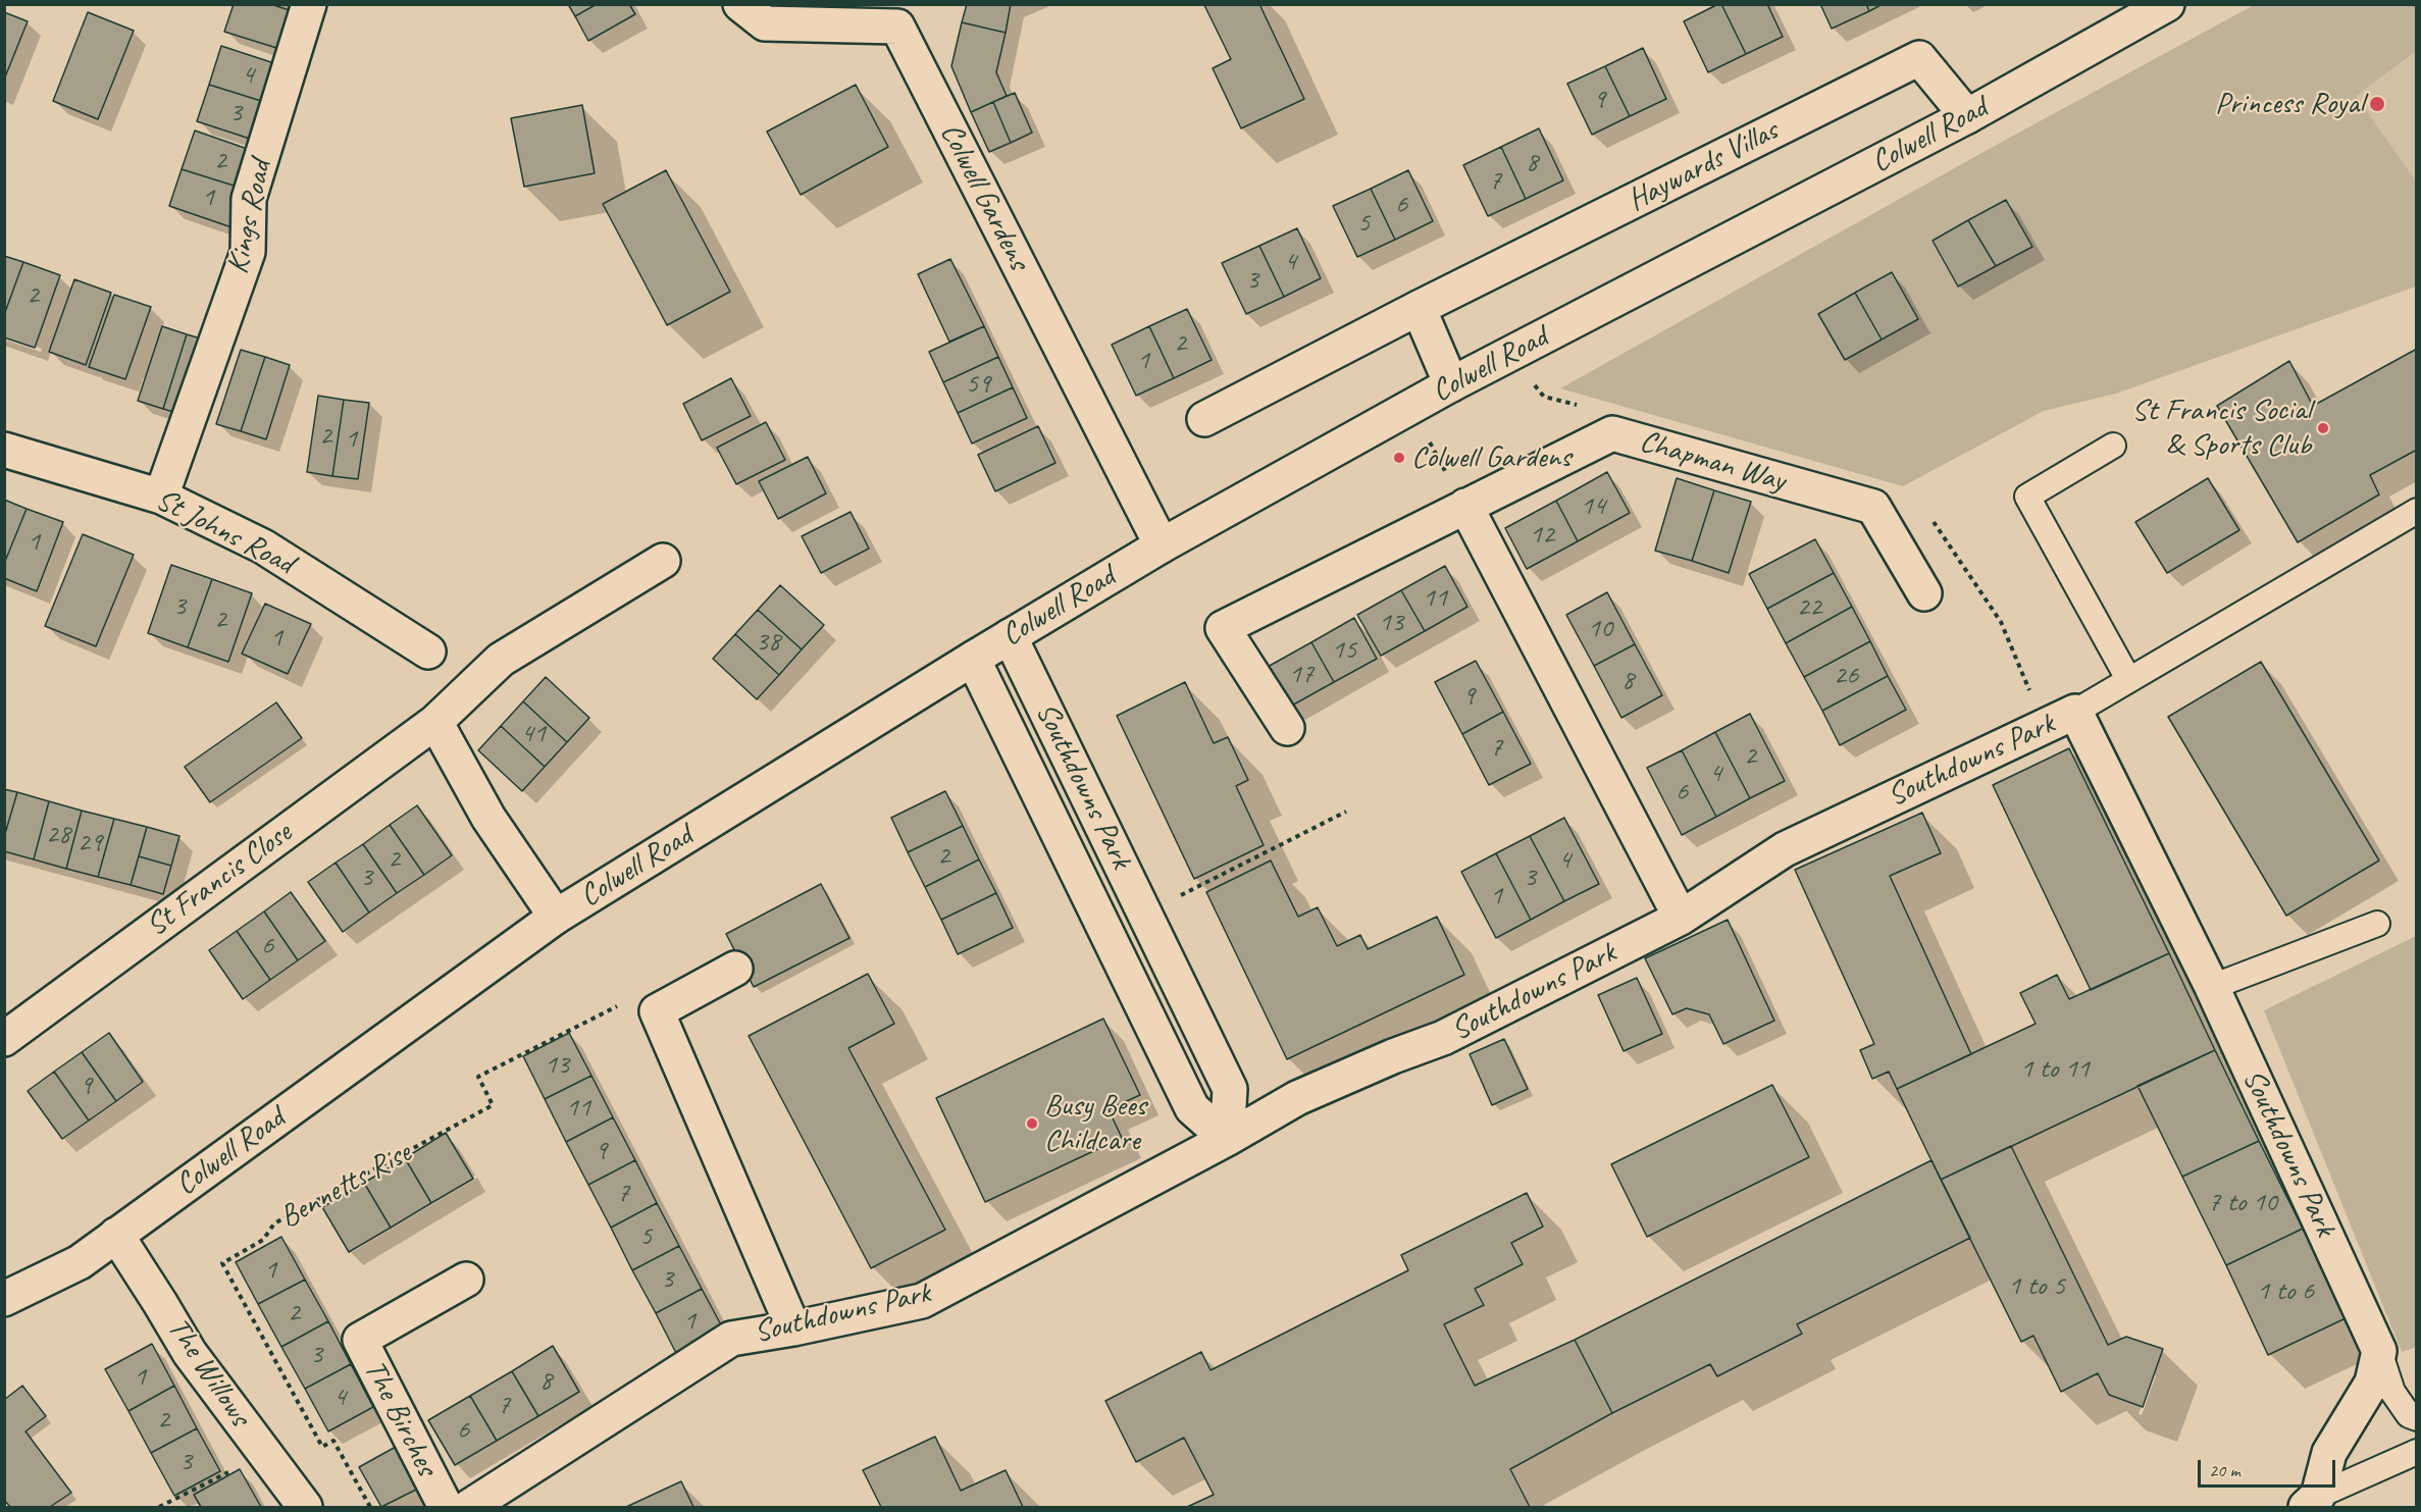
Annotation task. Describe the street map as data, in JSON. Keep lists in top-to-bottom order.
{
  "streets": {
    "street": [
      "Colwell Road",
      "Haywards Villas",
      "Colwell Gardens",
      "Kings Road",
      "Chapman Way",
      "St Johns Road",
      "Southdowns Park",
      "St Francis Close",
      "The Willows",
      "The Birches"
    ],
    "path": ["Bennetts Rise"]
  },
  "crossings": [
    ["Colwell Road", "Haywards Villas"],
    ["Colwell Road", "Colwell Gardens"],
    ["Colwell Road", "Southdowns Park"],
    ["Colwell Road", "The Willows"],
    ["Kings Road", "St Johns Road"]
  ],
  "places": [
    "Princess Royal",
    "St Francis Social & Sports Club",
    "Colwell Gardens",
    "Busy Bees Childcare"
  ],
  "house_numbers": [
    "4",
    "9",
    "3",
    "2",
    "8",
    "7",
    "1",
    "6",
    "5",
    "4",
    "3",
    "2",
    "2",
    "1",
    "59",
    "2",
    "1",
    "14",
    "12",
    "1",
    "11",
    "3",
    "22",
    "2",
    "13",
    "10",
    "1",
    "38",
    "15",
    "17",
    "26",
    "8",
    "9",
    "41",
    "7",
    "2",
    "4",
    "6",
    "28",
    "29",
    "2",
    "2",
    "4",
    "3",
    "3",
    "1",
    "6",
    "13",
    "1 to 11",
    "9",
    "11",
    "9",
    "7",
    "7 to 10",
    "5",
    "1",
    "3",
    "1 to 5",
    "1 to 6",
    "2",
    "1",
    "3",
    "1",
    "8",
    "4",
    "7",
    "2",
    "6",
    "3"
  ],
  "scale_bar": "20 m"
}
